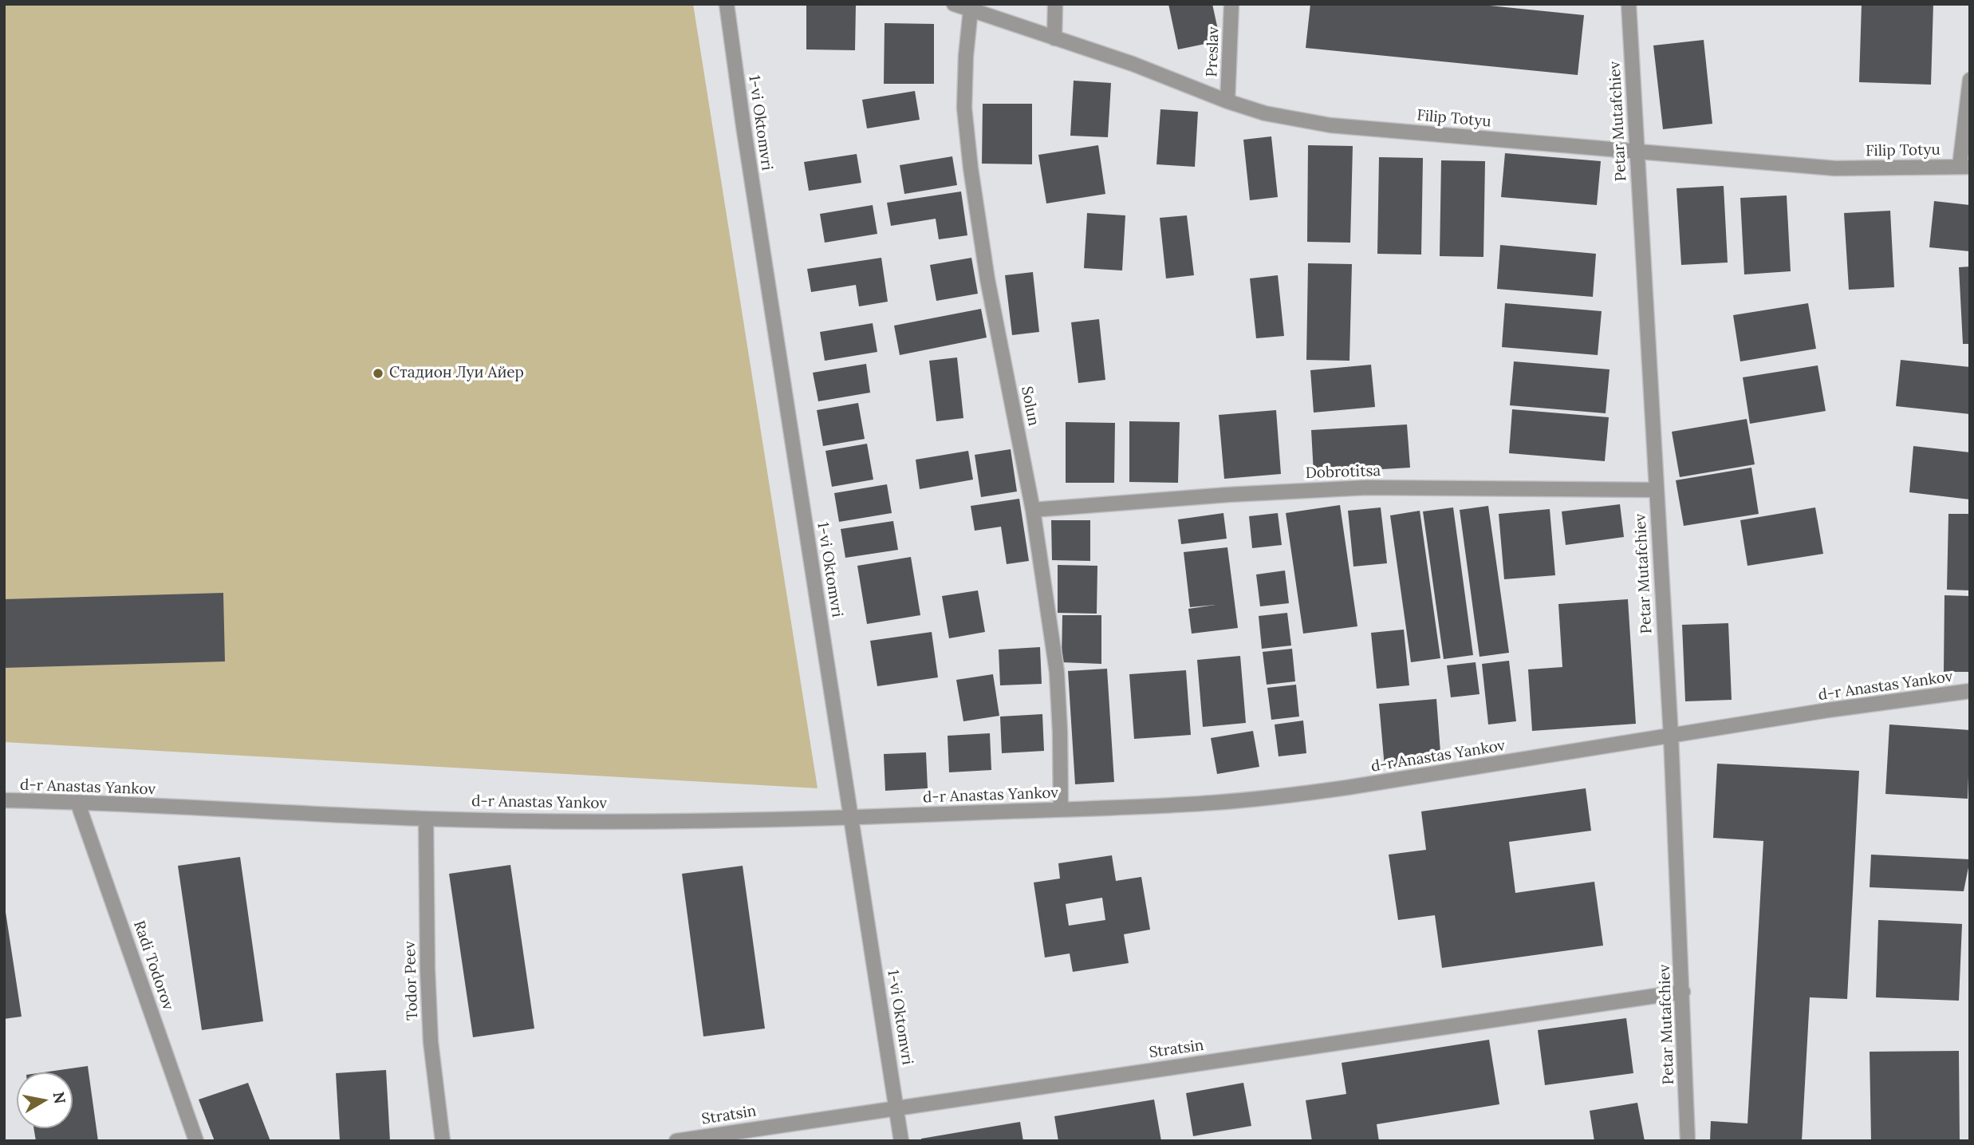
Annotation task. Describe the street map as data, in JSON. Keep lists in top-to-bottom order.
{
  "streets": {
    "street": [
      "Preslav",
      "Filip Totyu",
      "Petar Mutafchiev",
      "1-vi Oktomvri",
      "Solun",
      "Dobrotitsa",
      "d-r Anastas Yankov",
      "Radi Todorov",
      "Todor Peev",
      "Stratsin"
    ]
  },
  "crossings": [
    ["Preslav", "Filip Totyu"],
    ["Filip Totyu", "Petar Mutafchiev"],
    ["Filip Totyu", "Solun"],
    ["Petar Mutafchiev", "Dobrotitsa"],
    ["Petar Mutafchiev", "d-r Anastas Yankov"],
    ["Petar Mutafchiev", "Stratsin"],
    ["1-vi Oktomvri", "d-r Anastas Yankov"],
    ["1-vi Oktomvri", "Stratsin"],
    ["Solun", "Dobrotitsa"],
    ["Solun", "d-r Anastas Yankov"],
    ["d-r Anastas Yankov", "Radi Todorov"],
    ["d-r Anastas Yankov", "Todor Peev"]
  ],
  "places": ["Стадион Луи Айер"],
  "north": "right"
}
